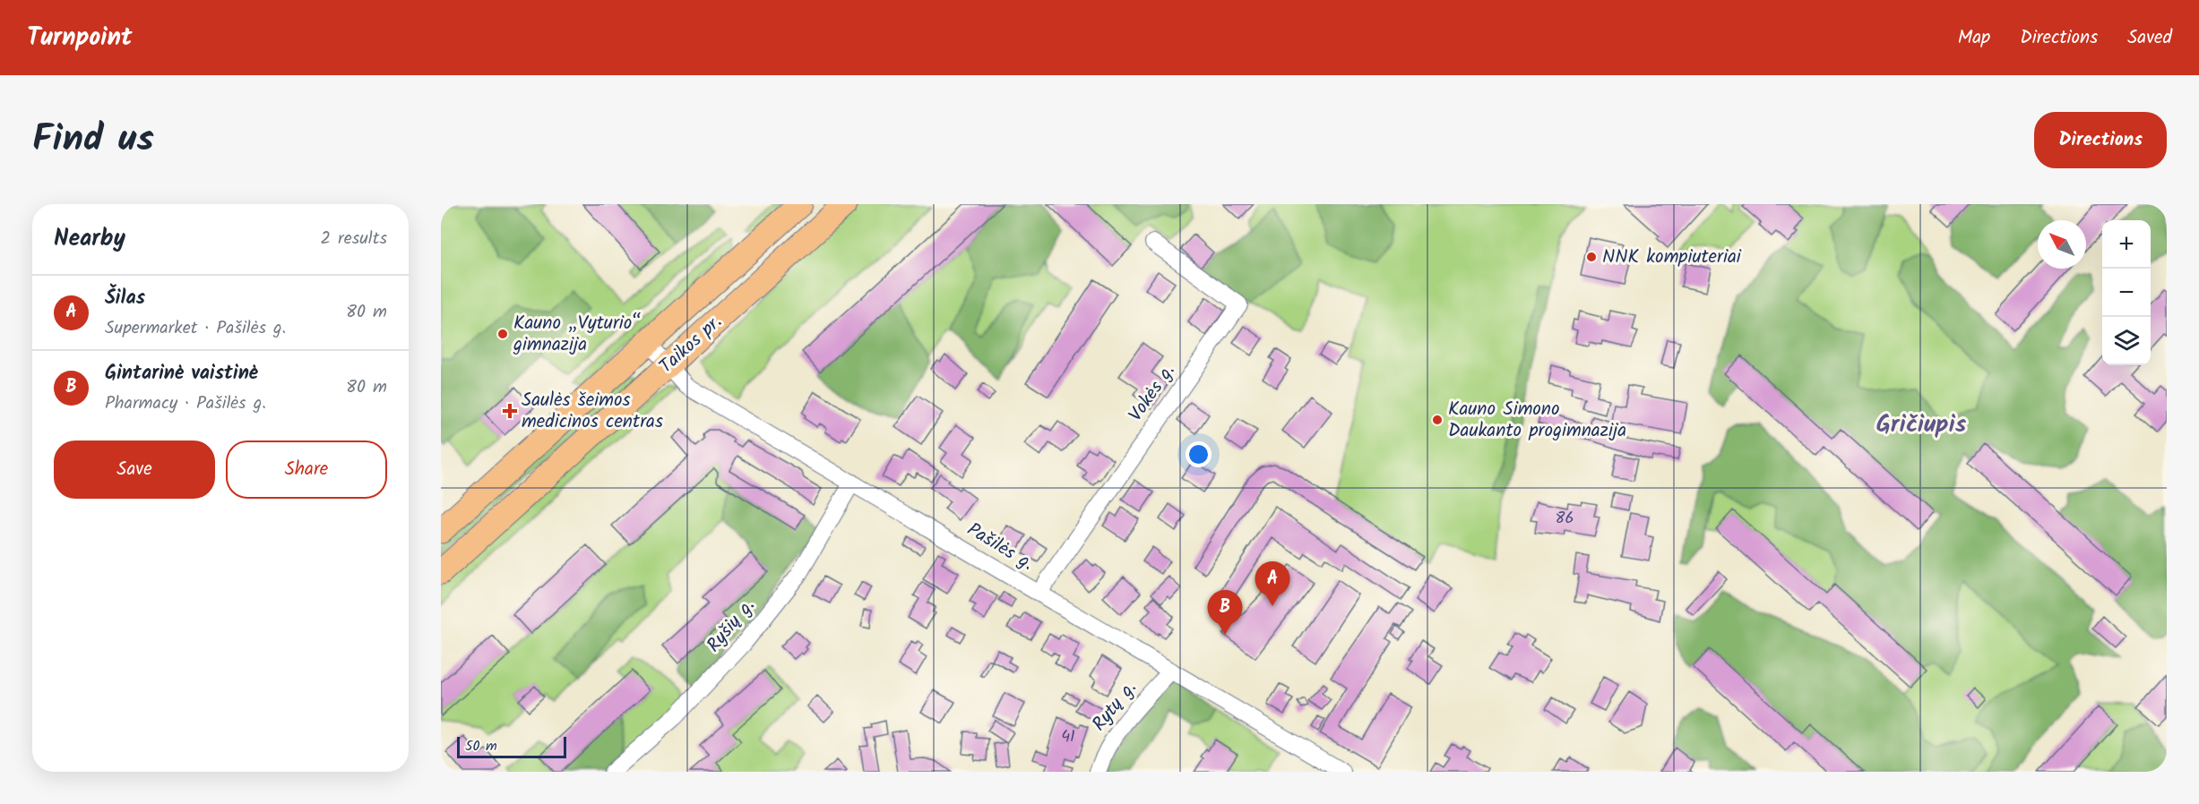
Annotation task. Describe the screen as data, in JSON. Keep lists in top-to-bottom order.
{
  "streets": {
    "main road": ["Taikos pr."],
    "street": [
      "Vokės g.",
      "Pašilės g.",
      "Ryšių g.",
      "Rytų g."
    ]
  },
  "crossings": [
    ["Taikos pr.", "Pašilės g."],
    ["Vokės g.", "Pašilės g."],
    ["Pašilės g.", "Ryšių g."],
    ["Pašilės g.", "Rytų g."]
  ],
  "districts": ["Gričiupis"],
  "places": {
    "other": ["NNK kompiuteriai", "Kauno „Vyturio“ gimnazija", "Kauno Simono Daukanto progimnazija"],
    "health": ["Saulės šeimos medicinos centras"]
  },
  "house_numbers": ["86", "41"],
  "scale_bar": "50 m",
  "north": "top left",
  "page": {
    "header": "Turnpoint",
    "nav": ["Map", "Directions", "Saved"],
    "title": "Find us",
    "buttons": [
      "Directions",
      ["Save", "Share"]
    ],
    "heading": ["Nearby", "2 results"],
    "map_buttons": ["+", "−"],
    "list": [
      {
        "mark": "A",
        "name": "Šilas",
        "note": "Supermarket · Pašilės g.",
        "value": "80 m"
      },
      {
        "mark": "B",
        "name": "Gintarinė vaistinė",
        "note": "Pharmacy · Pašilės g.",
        "value": "80 m"
      }
    ],
    "pins": ["A", "B"],
    "scale": "50 m"
  }
}
